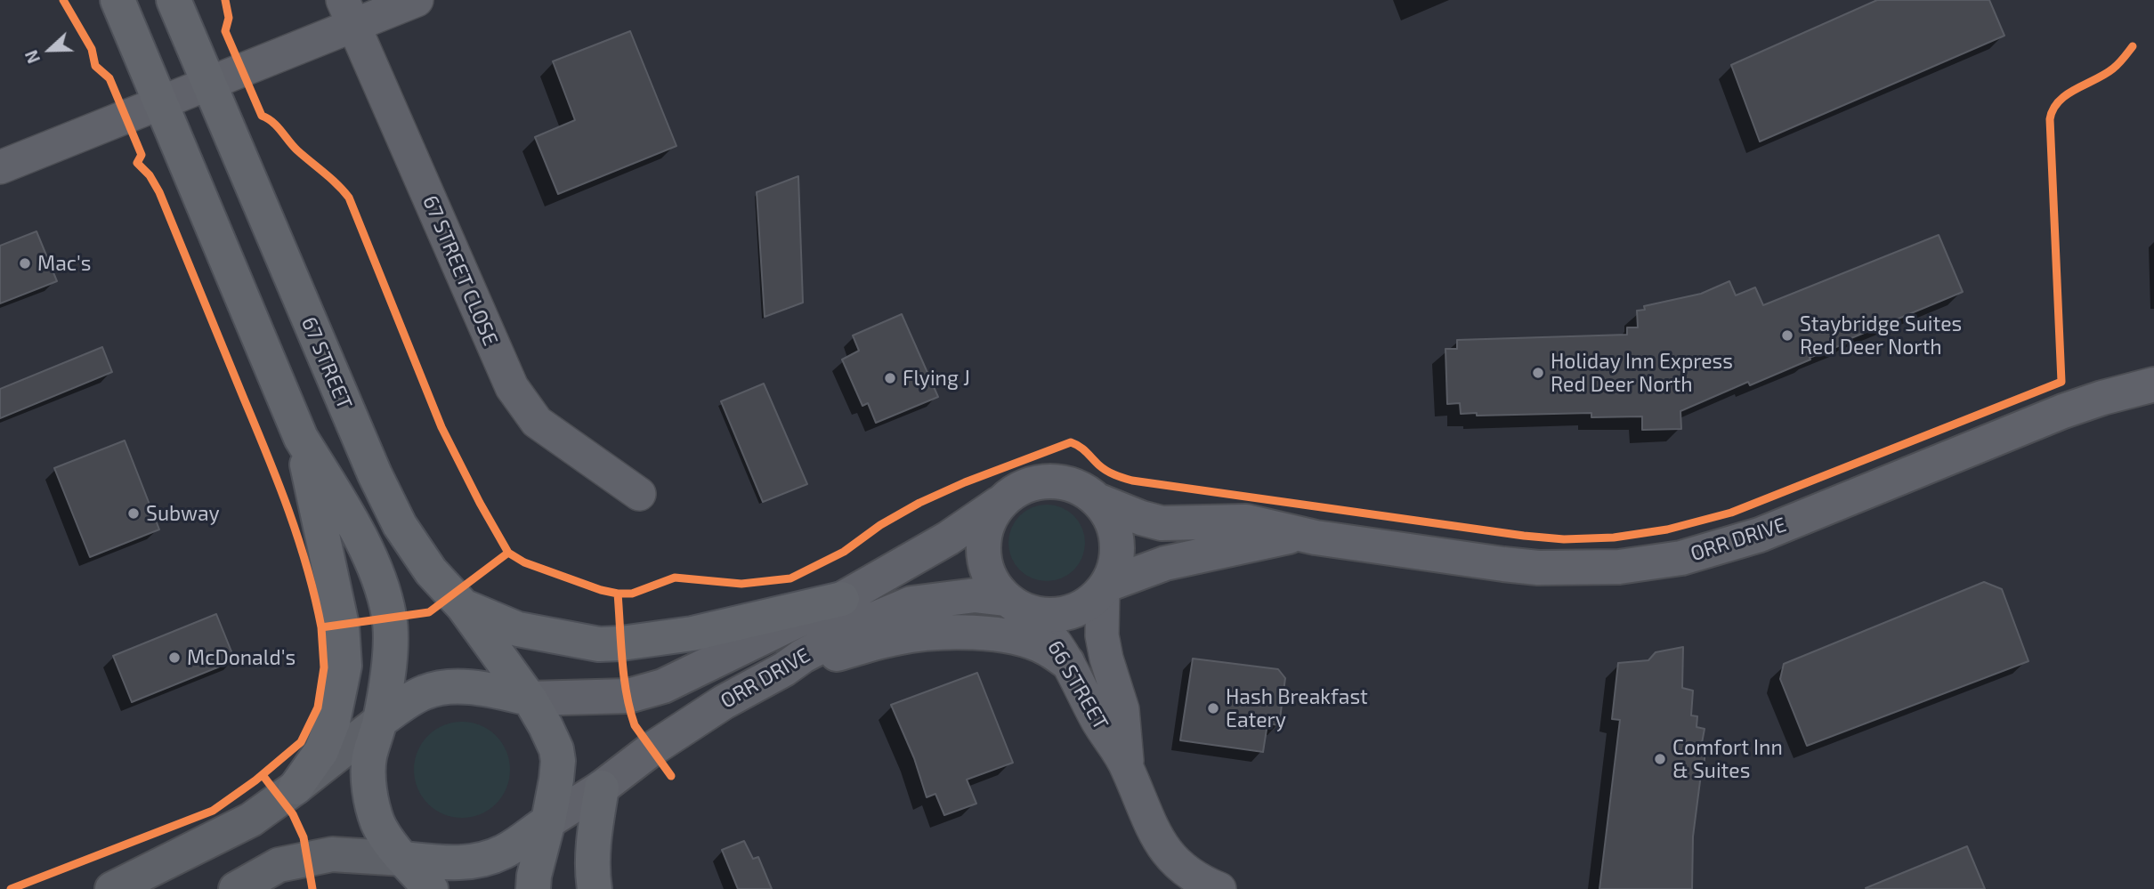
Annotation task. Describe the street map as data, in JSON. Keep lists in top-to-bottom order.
{
  "streets": {
    "main road": ["67 STREET"],
    "street": ["67 STREET CLOSE", "ORR DRIVE", "66 STREET"]
  },
  "crossings": [
    ["67 STREET", "ORR DRIVE"],
    ["ORR DRIVE", "66 STREET"]
  ],
  "places": [
    "Mac's",
    "Staybridge Suites Red Deer North",
    "Holiday Inn Express Red Deer North",
    "Flying J",
    "Subway",
    "McDonald's",
    "Hash Breakfast Eatery",
    "Comfort Inn & Suites"
  ],
  "north": "left"
}
